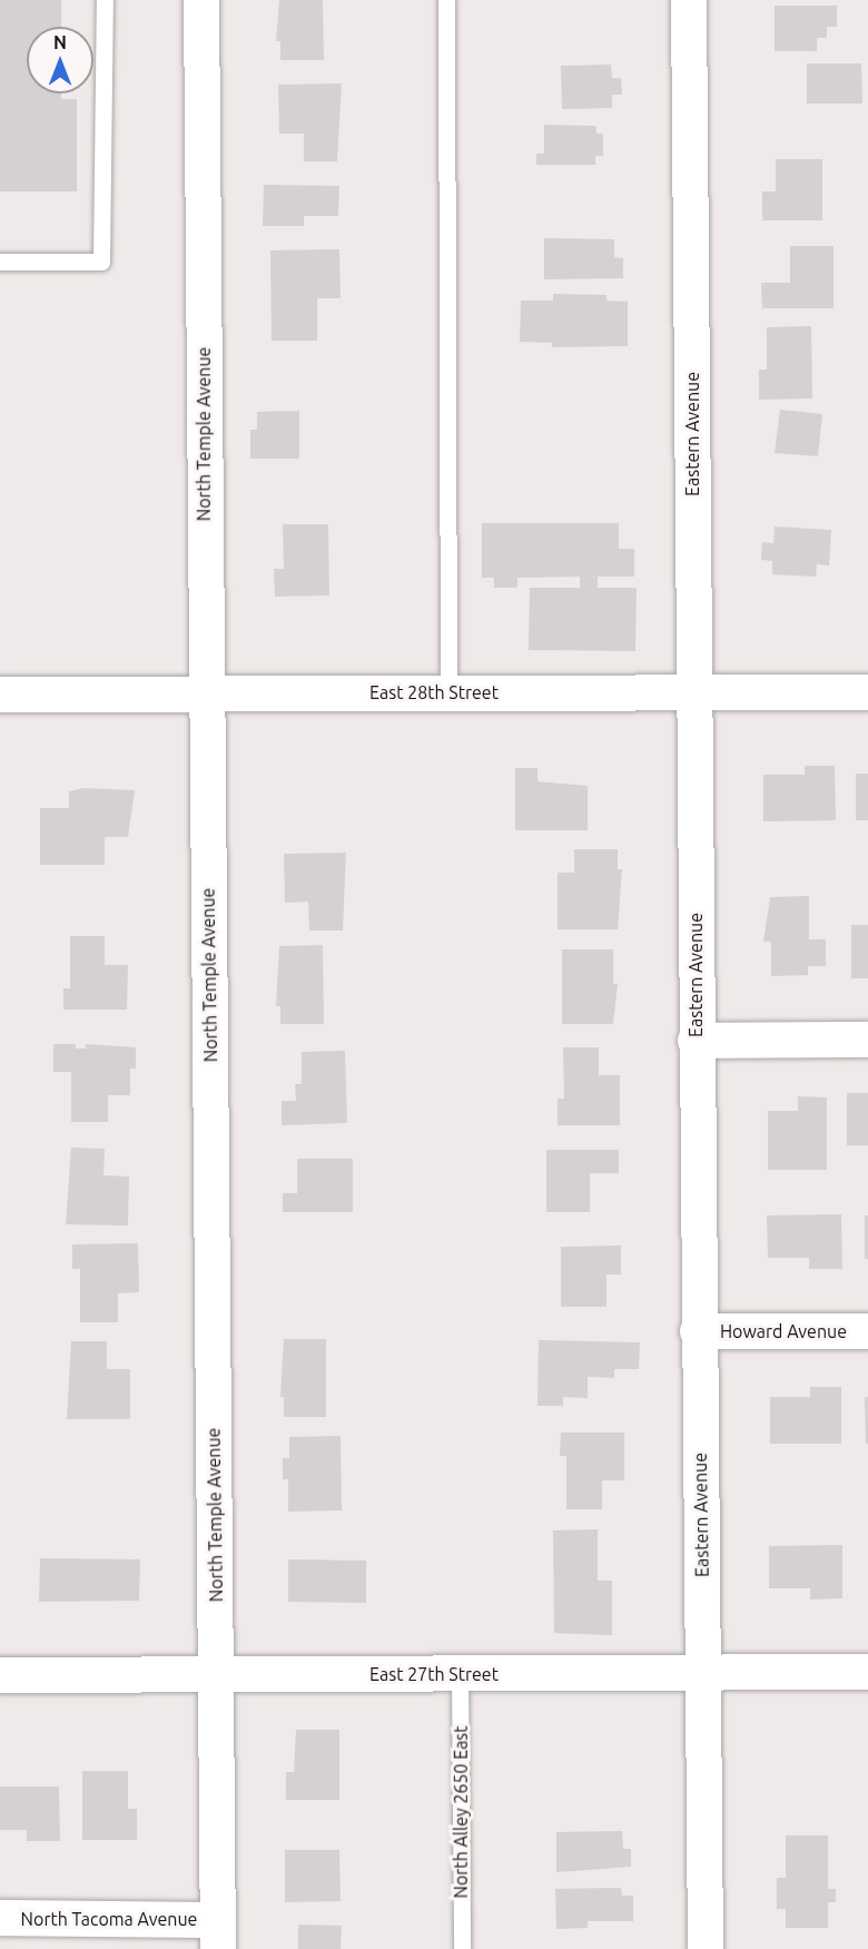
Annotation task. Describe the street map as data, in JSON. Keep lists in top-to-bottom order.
{
  "streets": {
    "street": [
      "North Temple Avenue",
      "Eastern Avenue",
      "East 28th Street",
      "Howard Avenue",
      "East 27th Street",
      "North Tacoma Avenue"
    ],
    "lane": ["North Alley 2650 East"]
  },
  "crossings": [
    ["North Temple Avenue", "East 28th Street"],
    ["North Temple Avenue", "East 27th Street"],
    ["North Temple Avenue", "North Tacoma Avenue"],
    ["Eastern Avenue", "East 28th Street"],
    ["Eastern Avenue", "Howard Avenue"],
    ["Eastern Avenue", "East 27th Street"],
    ["East 27th Street", "North Alley 2650 East"]
  ],
  "north": "top"
}
